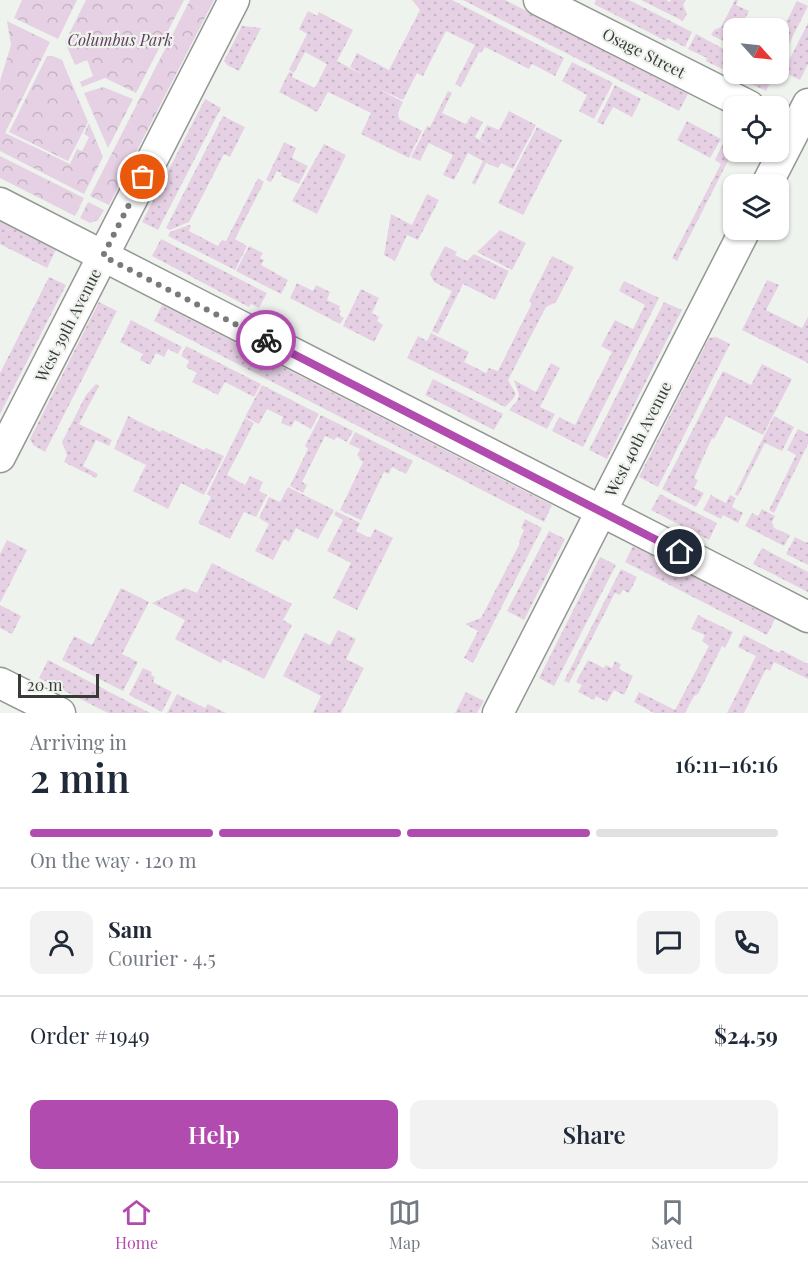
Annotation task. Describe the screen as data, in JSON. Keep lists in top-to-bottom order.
{
  "streets": {
    "street": ["Osage Street", "West 39th Avenue", "West 40th Avenue"]
  },
  "parks": ["Columbus Park"],
  "scale_bar": "20 m",
  "north": "bottom right",
  "page": {
    "scale": "20 m",
    "heading": ["2 min", "Arriving in", "16:11–16:16"],
    "panel": [
      "Sam",
      "Courier · 4.5",
      "Order #1949",
      "$24.59"
    ],
    "bar": "On the way · 120 m",
    "buttons": ["Help", "Share"],
    "tabs": ["Home", "Map", "Saved"]
  }
}
